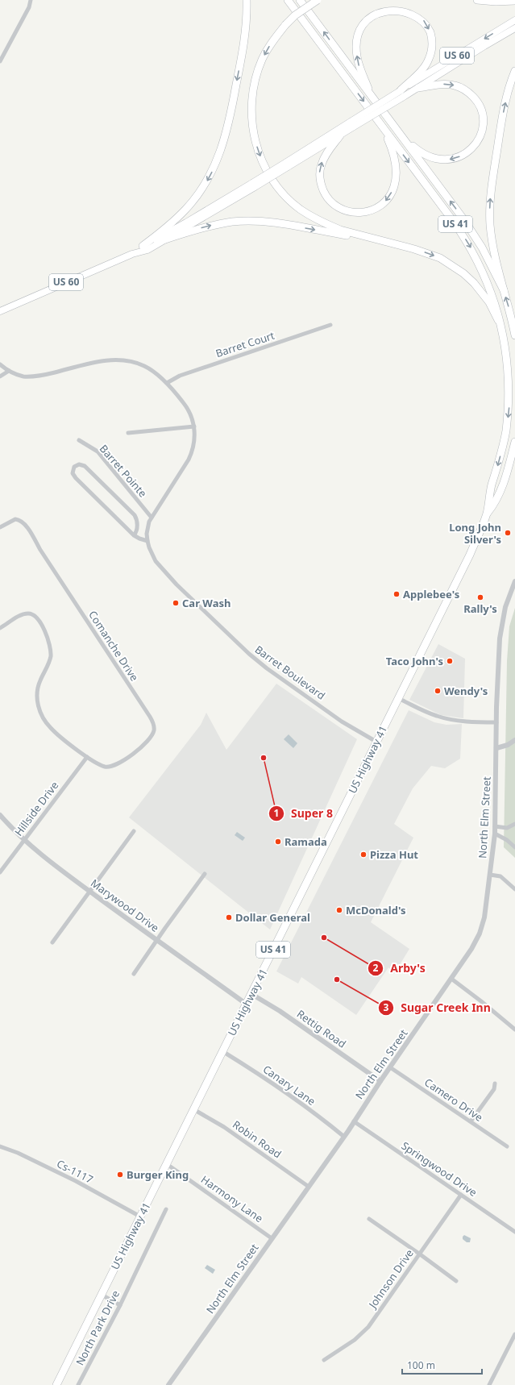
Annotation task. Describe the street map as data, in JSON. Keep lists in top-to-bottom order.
{
  "streets": {
    "highway": ["US 41", "US Highway 41"],
    "main road": ["US 60"],
    "street": [
      "Barret Court",
      "Barret Pointe",
      "Comanche Drive",
      "Barret Boulevard",
      "Hillside Drive",
      "North Elm Street",
      "Marywood Drive",
      "Rettig Road",
      "Canary Lane",
      "Camero Drive",
      "Robin Road",
      "Springwood Drive",
      "Cs-1117",
      "Harmony Lane",
      "Johnson Drive",
      "North Park Drive"
    ]
  },
  "crossings": [
    ["US 41", "US Highway 41"],
    ["Barret Court", "Barret Boulevard"],
    ["Barret Pointe", "Barret Boulevard"],
    ["Comanche Drive", "Hillside Drive"],
    ["Barret Boulevard", "US Highway 41"],
    ["US Highway 41", "Marywood Drive"],
    ["US Highway 41", "Rettig Road"],
    ["US Highway 41", "Canary Lane"],
    ["US Highway 41", "Robin Road"],
    ["US Highway 41", "Cs-1117"],
    ["US Highway 41", "Harmony Lane"],
    ["Hillside Drive", "Marywood Drive"],
    ["North Elm Street", "Rettig Road"],
    ["North Elm Street", "Canary Lane"],
    ["North Elm Street", "Camero Drive"],
    ["North Elm Street", "Robin Road"],
    ["North Elm Street", "Springwood Drive"],
    ["North Elm Street", "Harmony Lane"],
    ["Springwood Drive", "Johnson Drive"]
  ],
  "places": [
    "Long John Silver's",
    "Applebee's",
    "Rally's",
    "Car Wash",
    "Taco John's",
    "Wendy's",
    "Super 8",
    "Ramada",
    "Pizza Hut",
    "McDonald's",
    "Dollar General",
    "Arby's",
    "Sugar Creek Inn",
    "Burger King"
  ],
  "scale_bar": "100 m"
}
